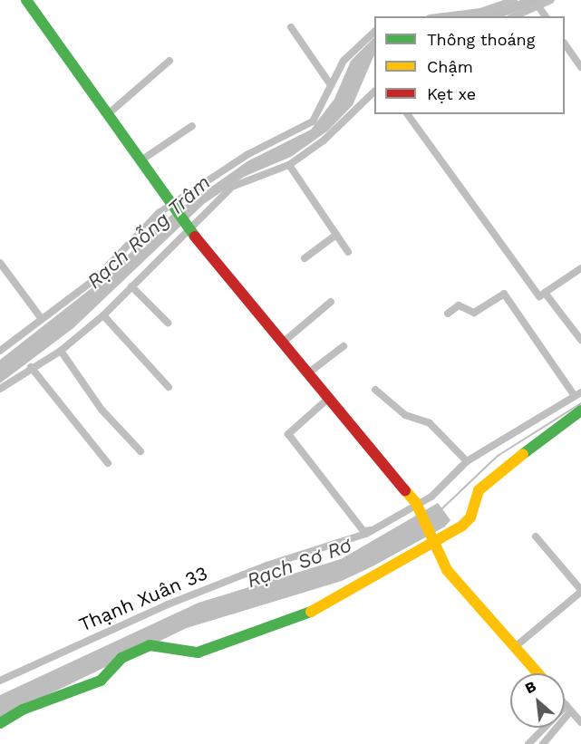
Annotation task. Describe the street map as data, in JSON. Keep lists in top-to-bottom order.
{
  "streets": {
    "street": ["Thạnh Xuân 33"]
  },
  "water": ["Rạch Rỗng Trâm", "Rạch Sơ Rơ"],
  "legend": ["Thông thoáng", "Chậm", "Kẹt xe"],
  "north": "top left"
}
